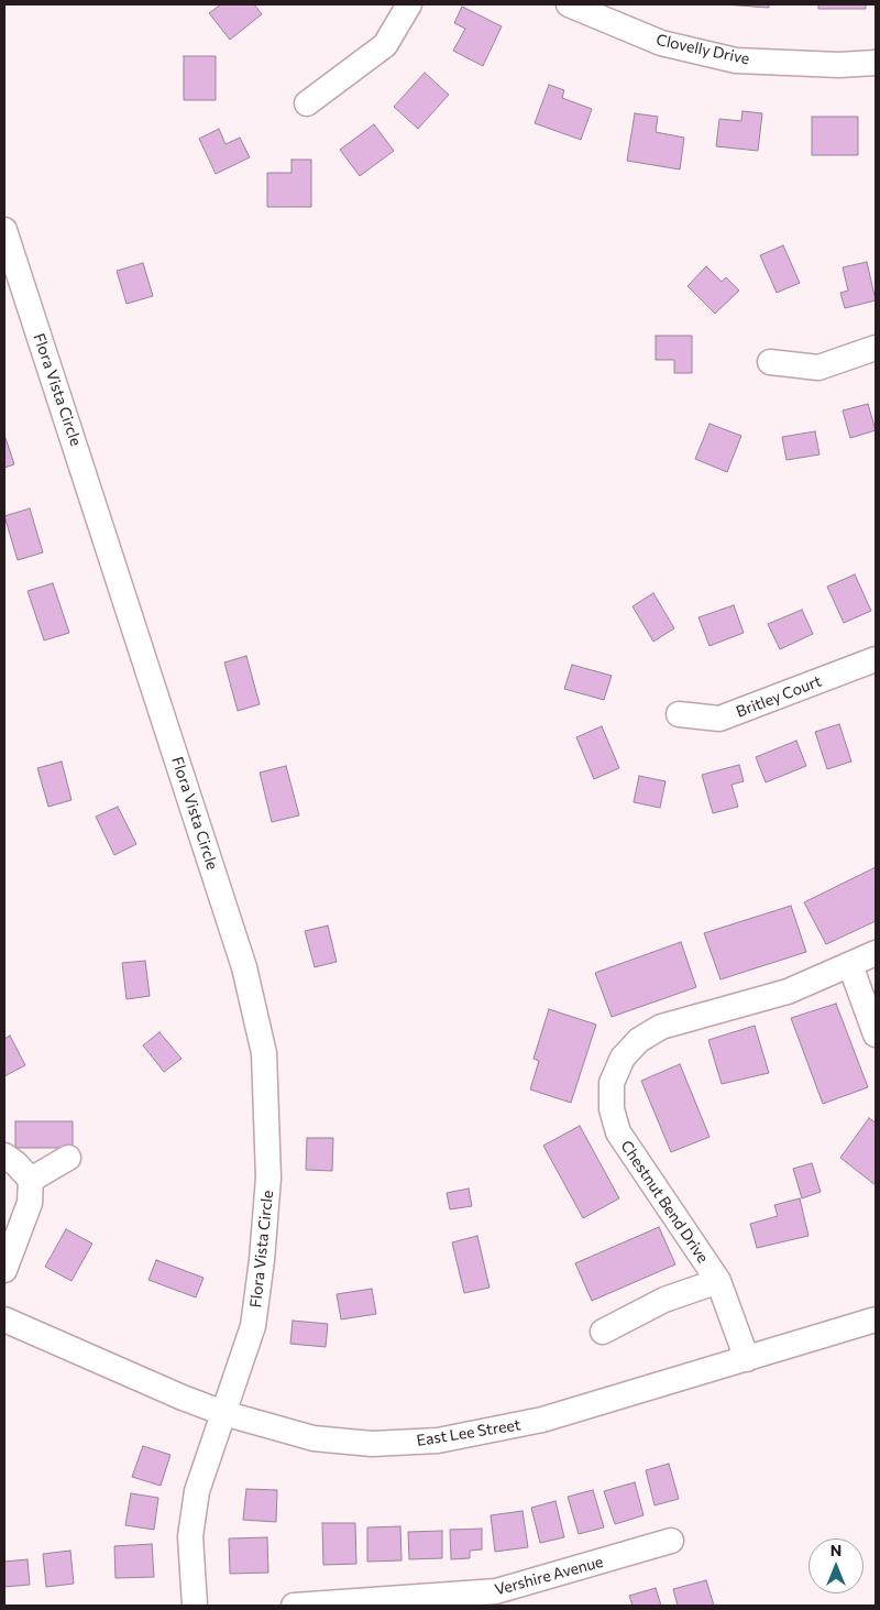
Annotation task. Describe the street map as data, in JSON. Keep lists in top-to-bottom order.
{
  "streets": {
    "street": [
      "Clovelly Drive",
      "Flora Vista Circle",
      "Britley Court",
      "Chestnut Bend Drive",
      "East Lee Street",
      "Vershire Avenue"
    ]
  },
  "crossings": [
    ["Flora Vista Circle", "East Lee Street"],
    ["Chestnut Bend Drive", "East Lee Street"]
  ],
  "north": "top"
}
